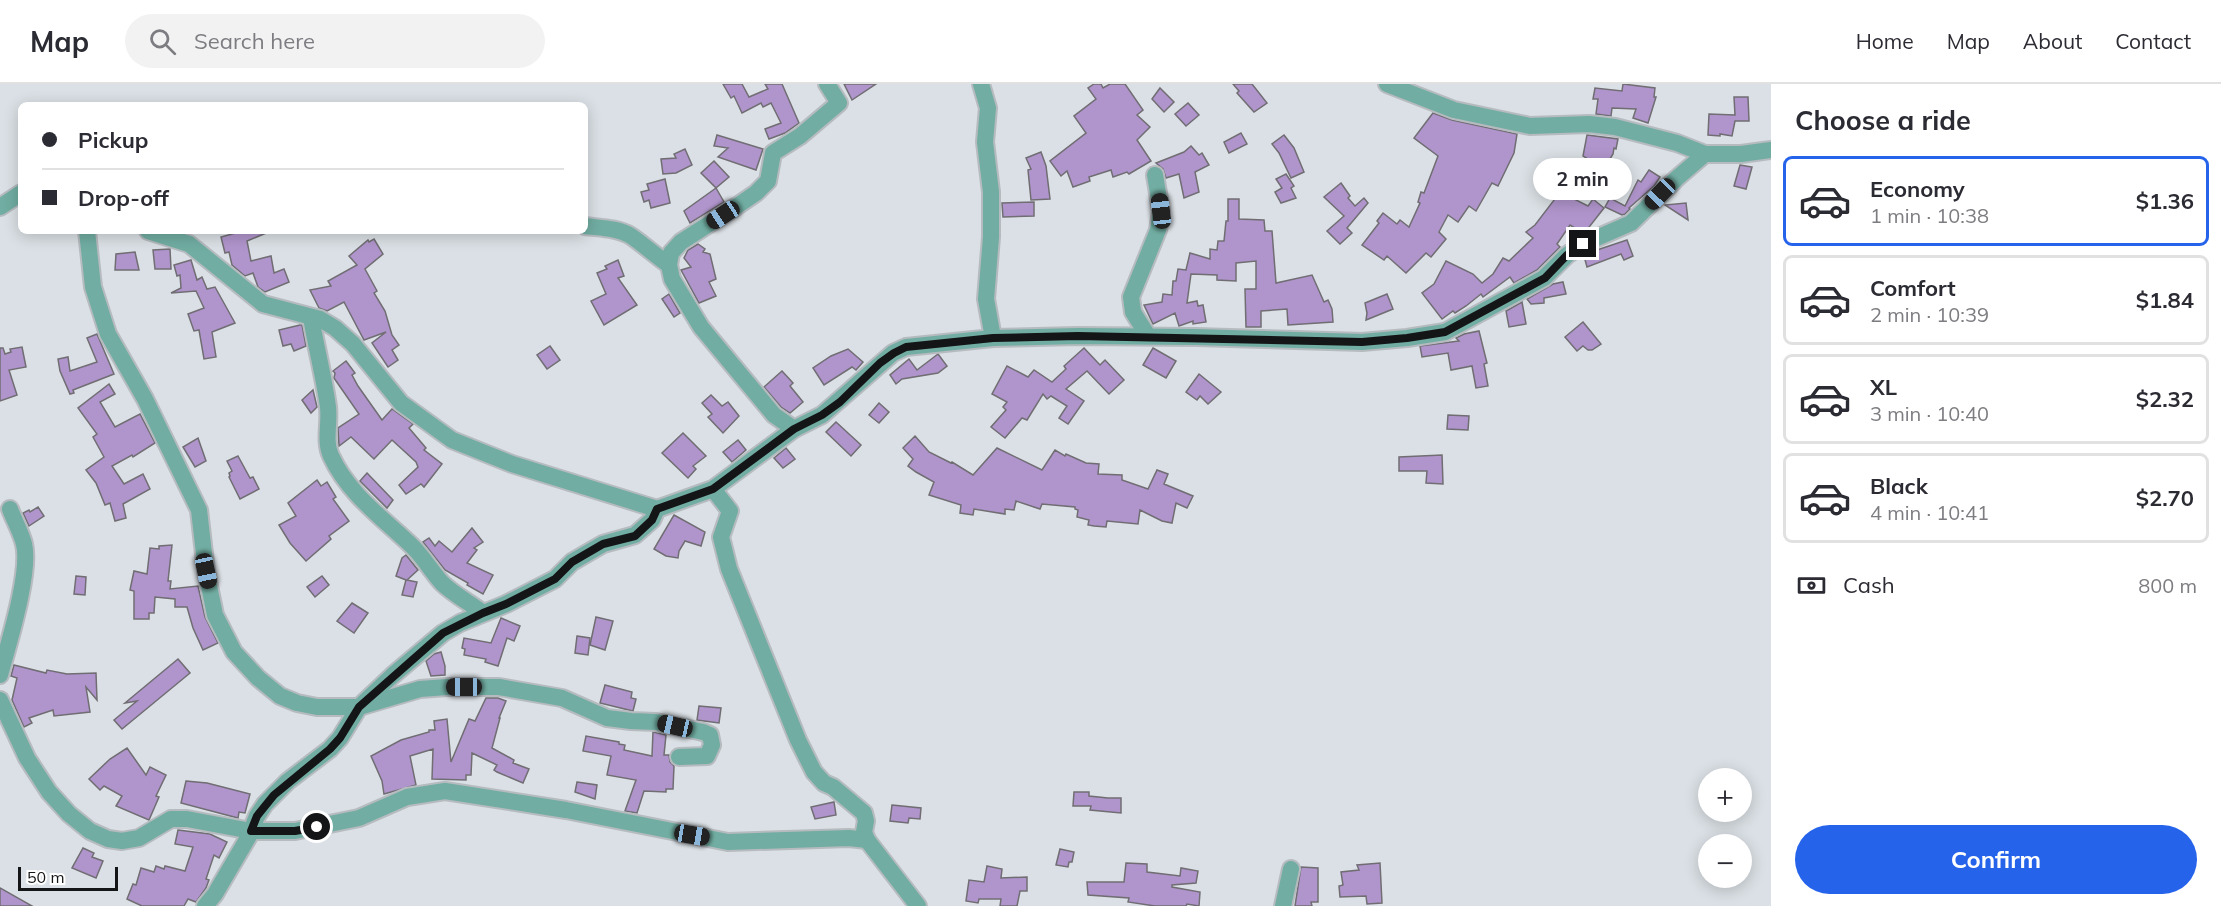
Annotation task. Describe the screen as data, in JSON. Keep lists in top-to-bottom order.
{
  "scale_bar": "50 m",
  "page": {
    "header": "Map",
    "search": "Search here",
    "nav": [
      "Home",
      "Map",
      "About",
      "Contact"
    ],
    "heading": "Choose a ride",
    "banner": ["Pickup", "Drop-off"],
    "list": [
      {
        "name": "Economy",
        "note": "1 min · 10:38",
        "value": "$1.36"
      },
      {
        "name": "Comfort",
        "note": "2 min · 10:39",
        "value": "$1.84"
      },
      {
        "name": "XL",
        "note": "3 min · 10:40",
        "value": "$2.32"
      },
      {
        "name": "Black",
        "note": "4 min · 10:41",
        "value": "$2.70"
      }
    ],
    "bubble": "2 min",
    "pay": ["Cash", "800 m"],
    "map_buttons": ["+", "−"],
    "buttons": "Confirm",
    "scale": "50 m"
  }
}
